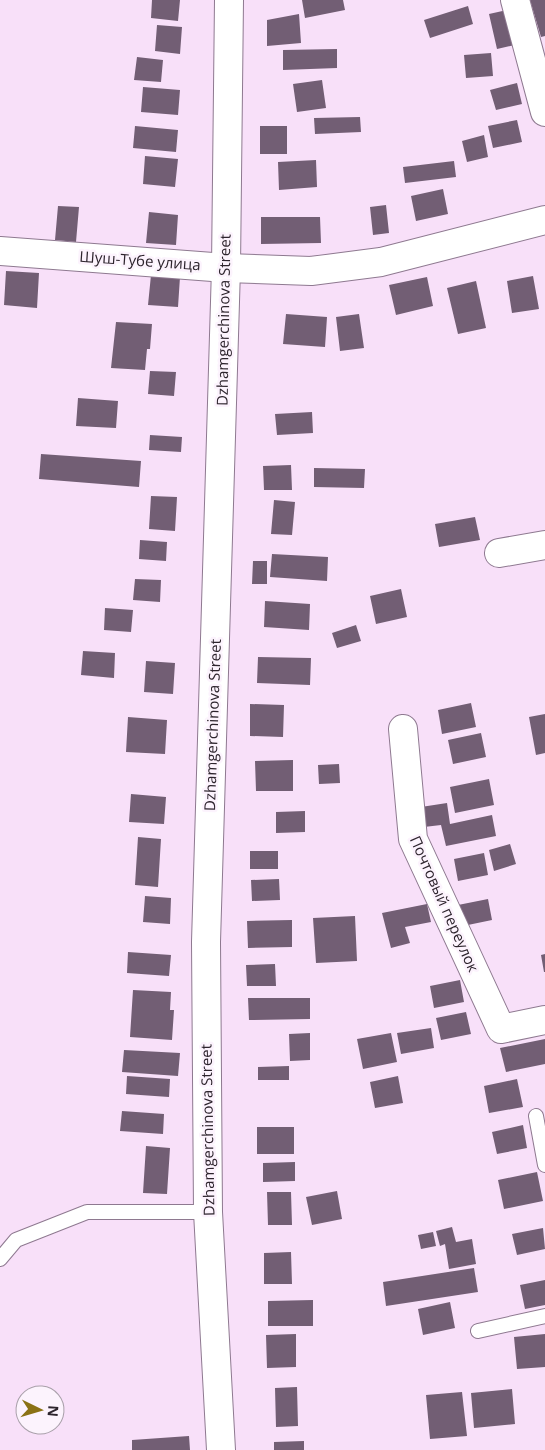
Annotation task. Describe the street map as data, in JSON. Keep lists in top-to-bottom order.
{
  "streets": {
    "street": ["Шуш-Тубе улица", "Dzhamgerchinova Street", "Почтовый переулок"]
  },
  "crossings": [
    ["Шуш-Тубе улица", "Dzhamgerchinova Street"]
  ],
  "north": "right"
}
